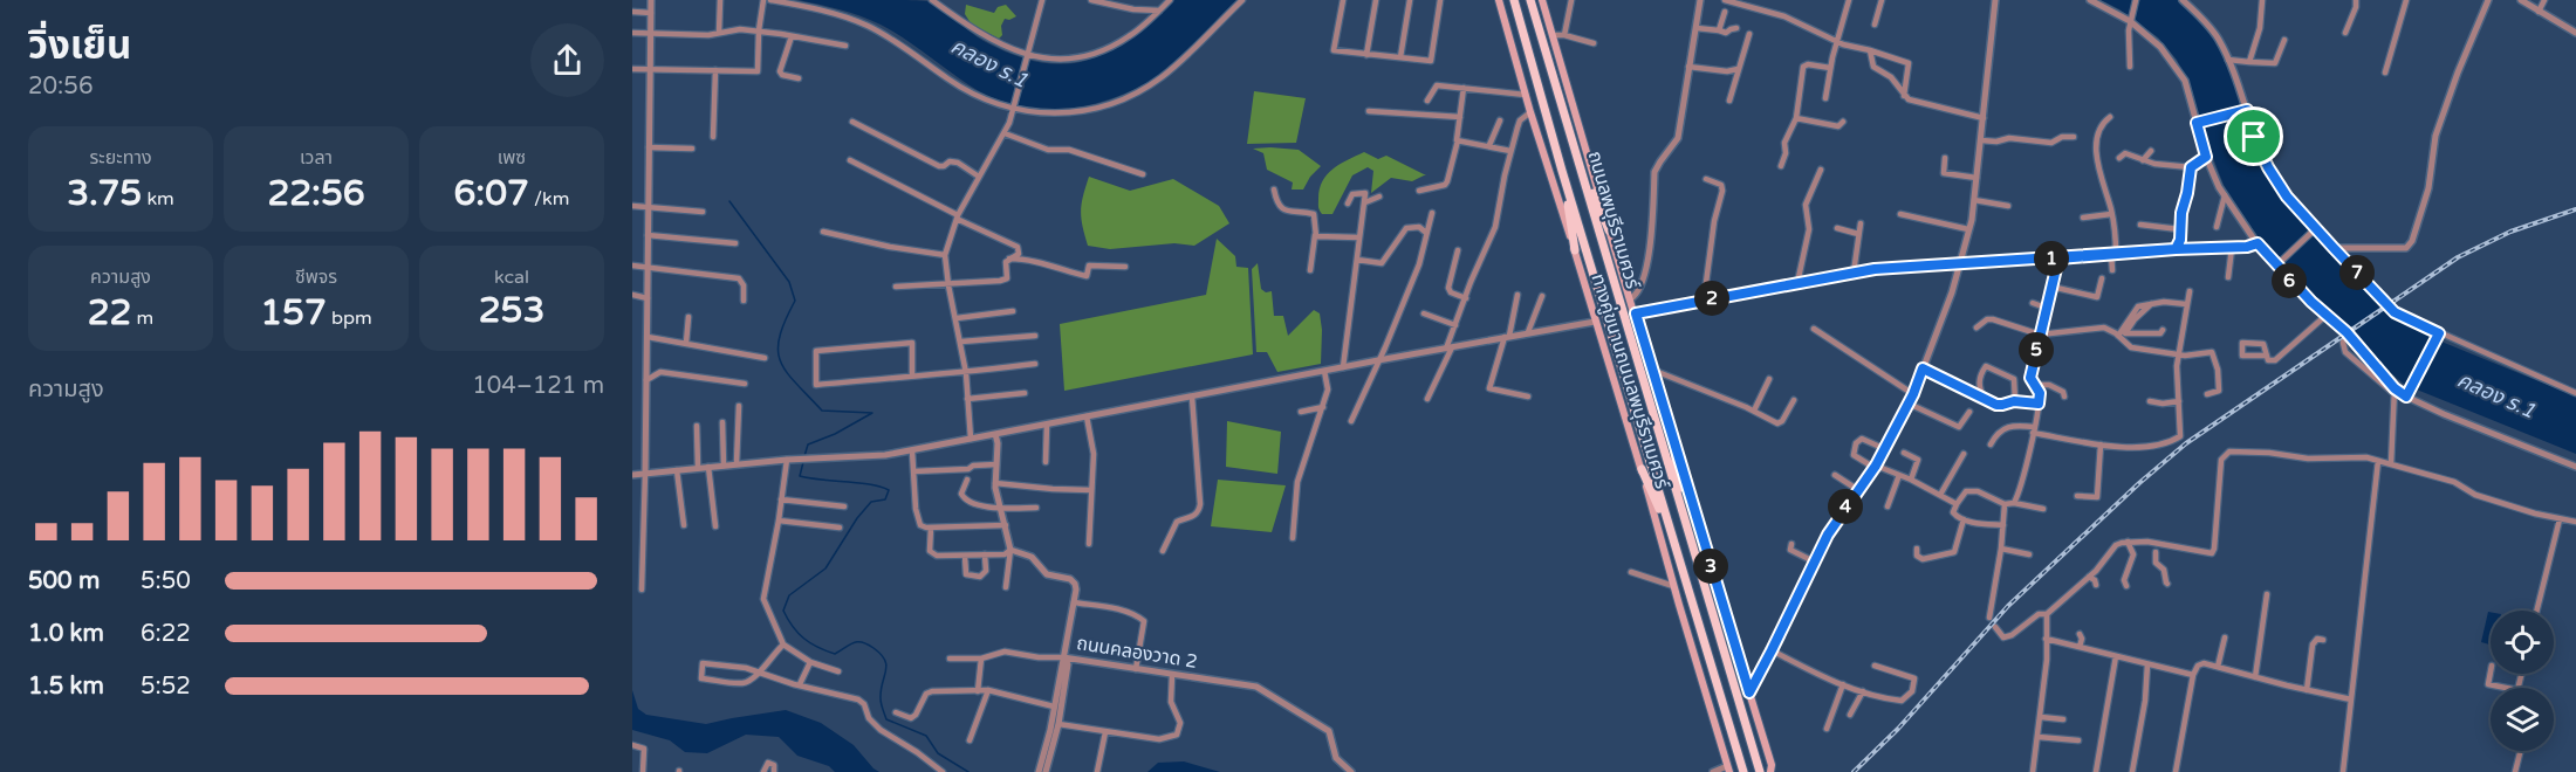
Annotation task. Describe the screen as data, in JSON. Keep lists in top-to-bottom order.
{
  "streets": {
    "main road": ["ถนนลพบุรีราเมศวร์", "ทางคู่ขนานถนนลพบุรีราเมศวร์"],
    "street": ["ถนนคลองวาด 2"]
  },
  "water": ["คลอง ร.1"],
  "page": {
    "heading": ["วิ่งเย็น", "20:56"],
    "stats": [
      ["ระยะทาง", "3.75 km"],
      ["เวลา", "22:56"],
      ["เพซ", "6:07 /km"],
      ["ความสูง", "22 m"],
      ["ชีพจร", "157 bpm"],
      ["kcal", "253"]
    ],
    "pins": [
      "1",
      "7",
      "6",
      "2",
      "5",
      "4",
      "3"
    ],
    "chart": ["ความสูง", "104–121 m"],
    "list": [
      {
        "name": "500 m",
        "note": "5:50"
      },
      {
        "name": "1.0 km",
        "note": "6:22"
      },
      {
        "name": "1.5 km",
        "note": "5:52"
      }
    ]
  }
}
